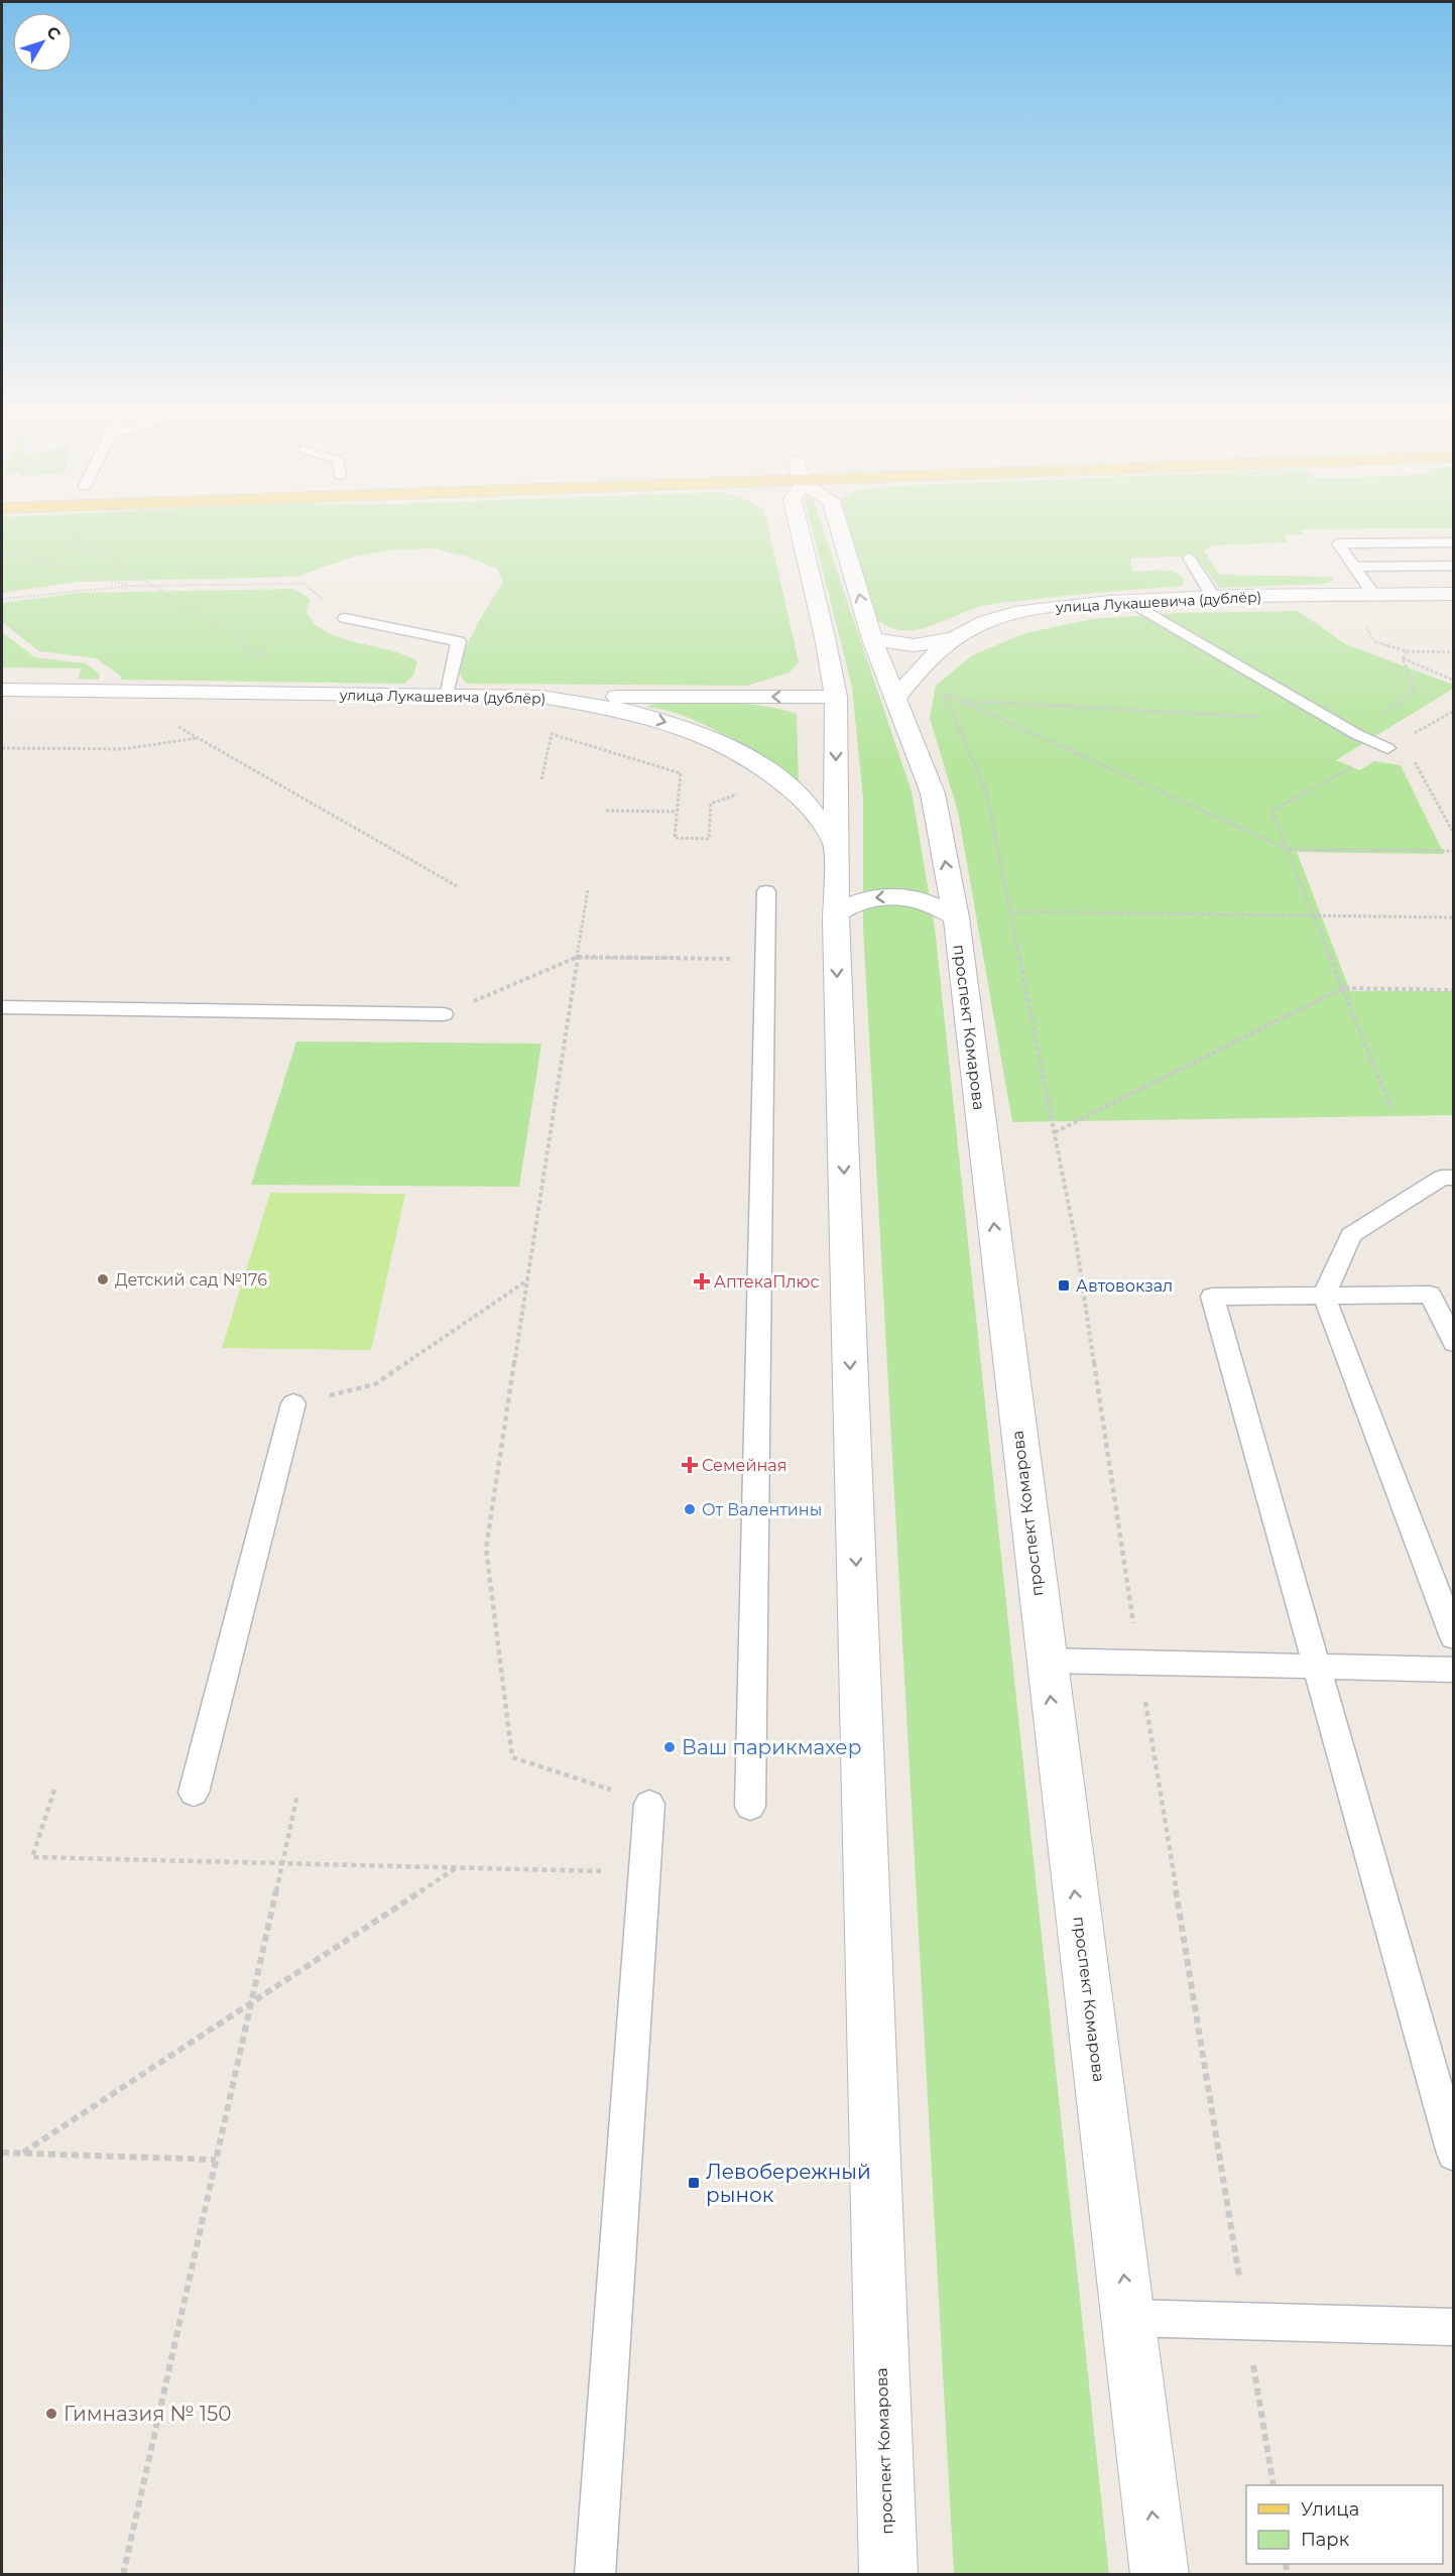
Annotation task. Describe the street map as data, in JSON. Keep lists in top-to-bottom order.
{
  "streets": {
    "main road": ["улица Лукашевича (дублёр)", "проспект Комарова"]
  },
  "crossings": [
    ["улица Лукашевича (дублёр)", "проспект Комарова"]
  ],
  "places": {
    "other": [
      "Детский сад №176",
      "От Валентины",
      "Ваш парикмахер",
      "Гимназия № 150"
    ],
    "health": ["АптекаПлюс", "Семейная"],
    "transit": ["Автовокзал", "Левобережный рынок"]
  },
  "legend": ["Улица", "Парк"],
  "north": "top right"
}
